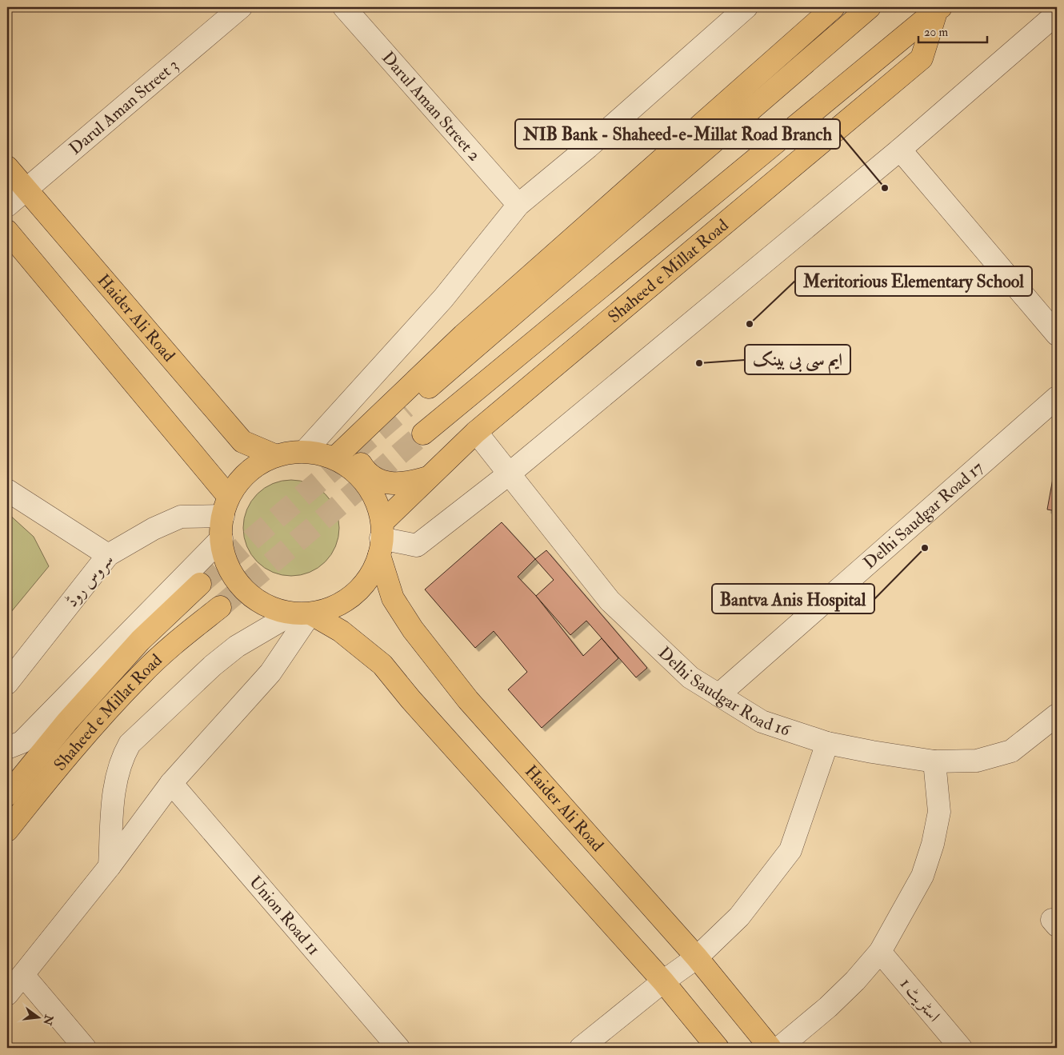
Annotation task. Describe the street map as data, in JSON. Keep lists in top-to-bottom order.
{
  "streets": {
    "main road": ["Shaheed e Millat Road", "Haider Ali Road"],
    "street": [
      "Darul Aman Street 3",
      "Darul Aman Street 2",
      "Delhi Saudgar Road 17",
      "سروس روڈ",
      "Delhi Saudgar Road 16",
      "Union Road 11",
      "اسٹریٹ 1"
    ]
  },
  "crossings": [
    ["Darul Aman Street 3", "Haider Ali Road"],
    ["Shaheed e Millat Road", "Haider Ali Road"],
    ["Shaheed e Millat Road", "Delhi Saudgar Road 16"],
    ["Delhi Saudgar Road 17", "Delhi Saudgar Road 16"]
  ],
  "places": [
    "NIB Bank - Shaheed-e-Millat Road Branch",
    "Meritorious Elementary School",
    "ایم سی بی بینک",
    "Bantva Anis Hospital"
  ],
  "scale_bar": "20 m",
  "north": "right"
}
